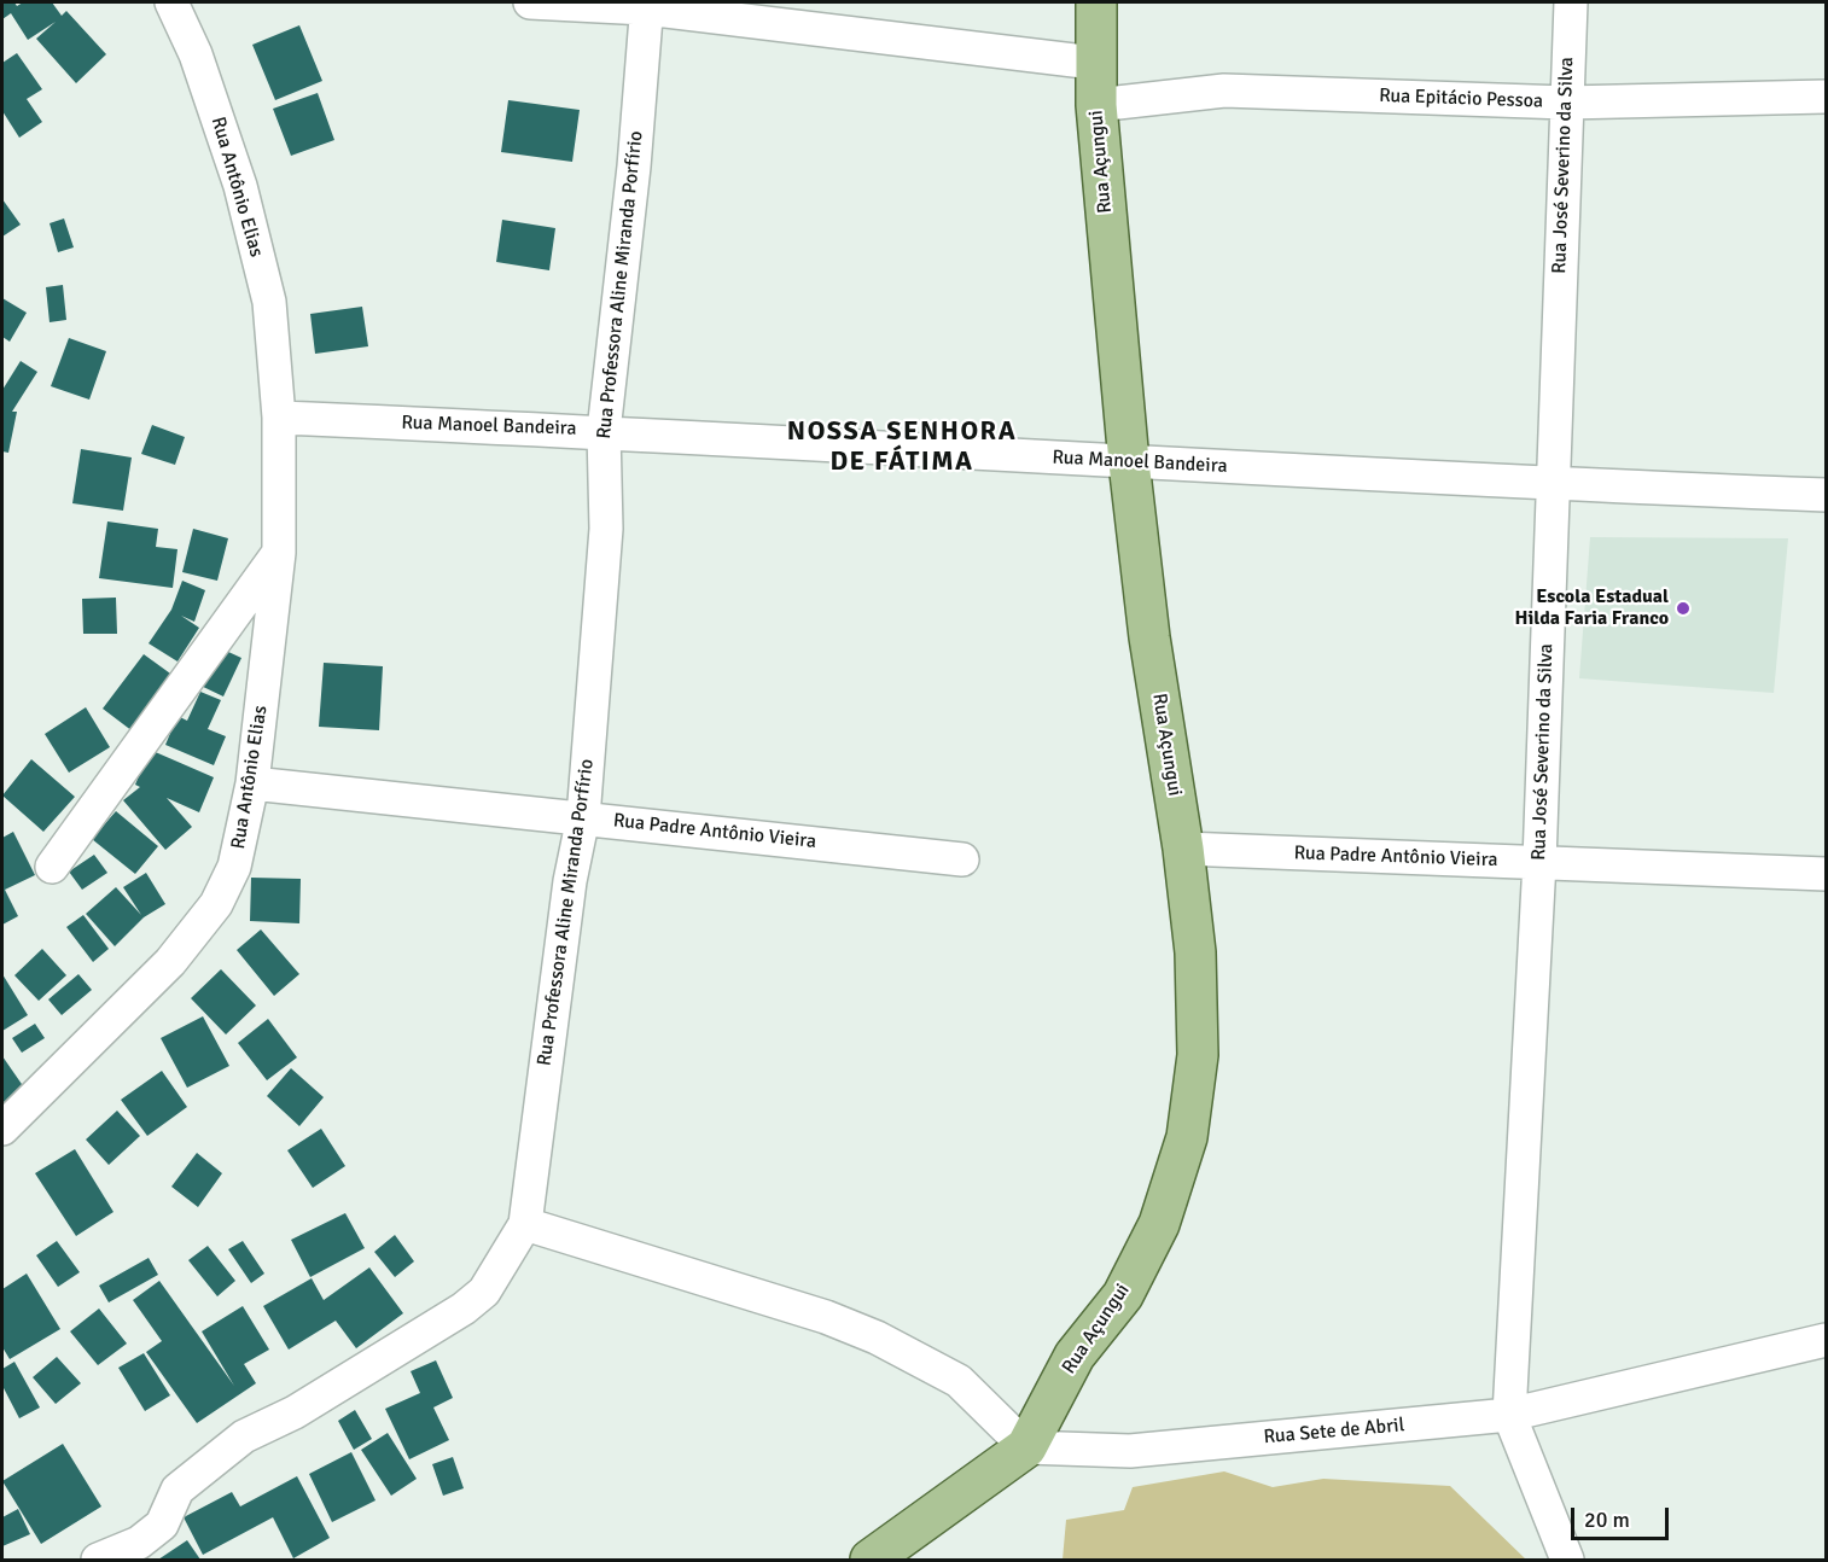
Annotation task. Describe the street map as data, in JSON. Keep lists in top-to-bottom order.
{
  "streets": {
    "main road": ["Rua Açungui"],
    "street": [
      "Rua Epitácio Pessoa",
      "Rua José Severino da Silva",
      "Rua Antônio Elias",
      "Rua Professora Aline Miranda Porfírio",
      "Rua Manoel Bandeira",
      "Rua Padre Antônio Vieira",
      "Rua Sete de Abril"
    ]
  },
  "crossings": [
    ["Rua Epitácio Pessoa", "Rua Açungui"],
    ["Rua Epitácio Pessoa", "Rua José Severino da Silva"],
    ["Rua Açungui", "Rua Manoel Bandeira"],
    ["Rua Açungui", "Rua Padre Antônio Vieira"],
    ["Rua Açungui", "Rua Sete de Abril"],
    ["Rua José Severino da Silva", "Rua Manoel Bandeira"],
    ["Rua José Severino da Silva", "Rua Padre Antônio Vieira"],
    ["Rua José Severino da Silva", "Rua Sete de Abril"],
    ["Rua Antônio Elias", "Rua Manoel Bandeira"],
    ["Rua Antônio Elias", "Rua Padre Antônio Vieira"],
    ["Rua Professora Aline Miranda Porfírio", "Rua Manoel Bandeira"],
    ["Rua Professora Aline Miranda Porfírio", "Rua Padre Antônio Vieira"]
  ],
  "districts": ["NOSSA SENHORA DE FÁTIMA"],
  "places": ["Escola Estadual Hilda Faria Franco"],
  "scale_bar": "20 m"
}
